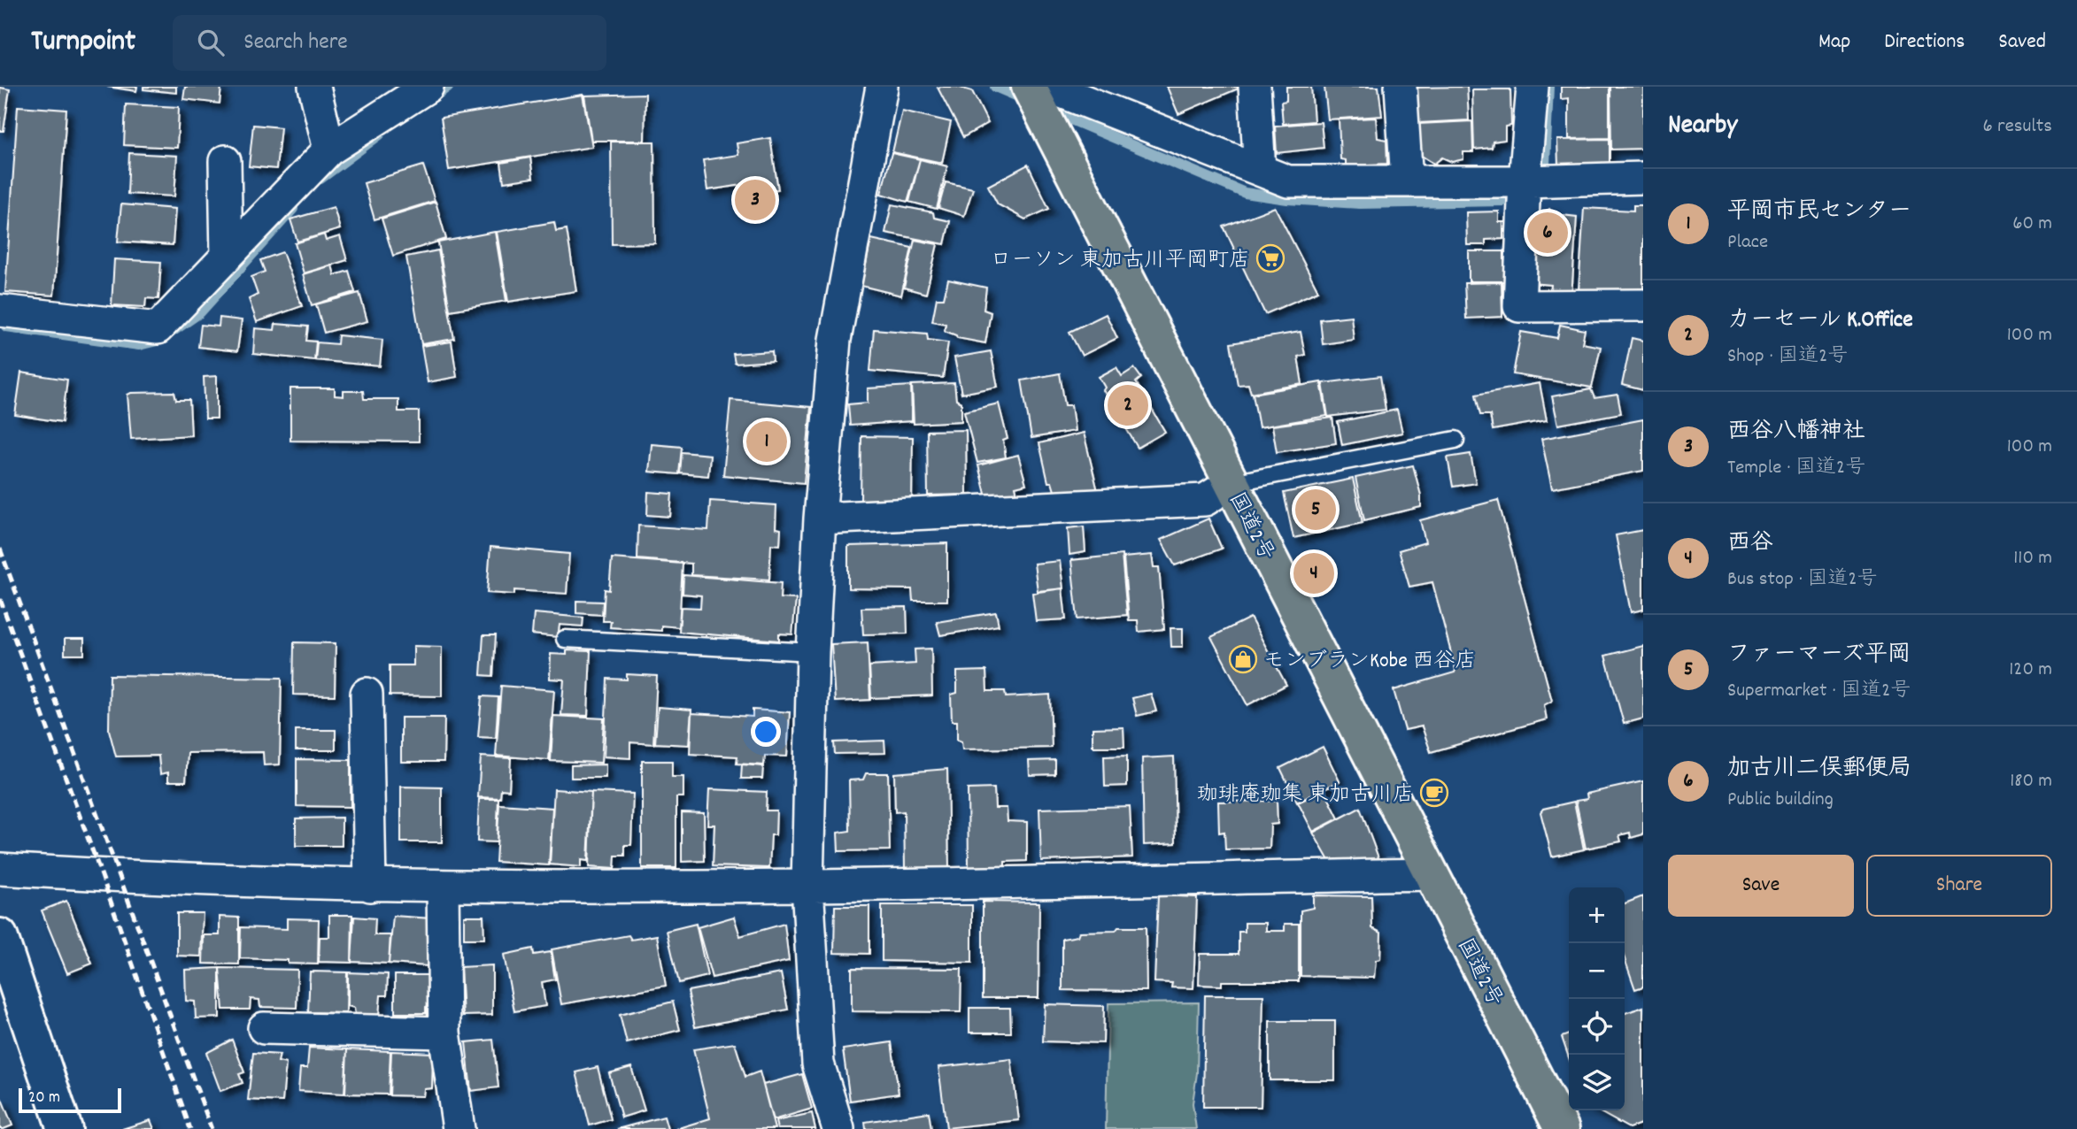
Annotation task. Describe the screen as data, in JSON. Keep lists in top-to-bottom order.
{
  "streets": {
    "highway": ["国道2号"]
  },
  "places": {
    "supermarket": ["ローソン 東加古川平岡町店"],
    "shop": ["モンブランKobe 西谷店"],
    "cafe": ["珈琲庵珈集 東加古川店"]
  },
  "scale_bar": "20 m",
  "page": {
    "header": "Turnpoint",
    "search": "Search here",
    "nav": ["Map", "Directions", "Saved"],
    "heading": ["Nearby", "6 results"],
    "list": [
      {
        "mark": "1",
        "name": "平岡市民センター",
        "note": "Place",
        "value": "60 m"
      },
      {
        "mark": "2",
        "name": "カーセール K.Office",
        "note": "Shop · 国道2号",
        "value": "100 m"
      },
      {
        "mark": "3",
        "name": "西谷八幡神社",
        "note": "Temple · 国道2号",
        "value": "100 m"
      },
      {
        "mark": "4",
        "name": "西谷",
        "note": "Bus stop · 国道2号",
        "value": "110 m"
      },
      {
        "mark": "5",
        "name": "ファーマーズ平岡",
        "note": "Supermarket · 国道2号",
        "value": "120 m"
      },
      {
        "mark": "6",
        "name": "加古川二俣郵便局",
        "note": "Public building",
        "value": "180 m"
      }
    ],
    "pins": [
      "3",
      "6",
      "2",
      "1",
      "5",
      "4"
    ],
    "buttons": ["Save", "Share"],
    "map_buttons": ["+", "−"],
    "scale": "20 m"
  }
}
